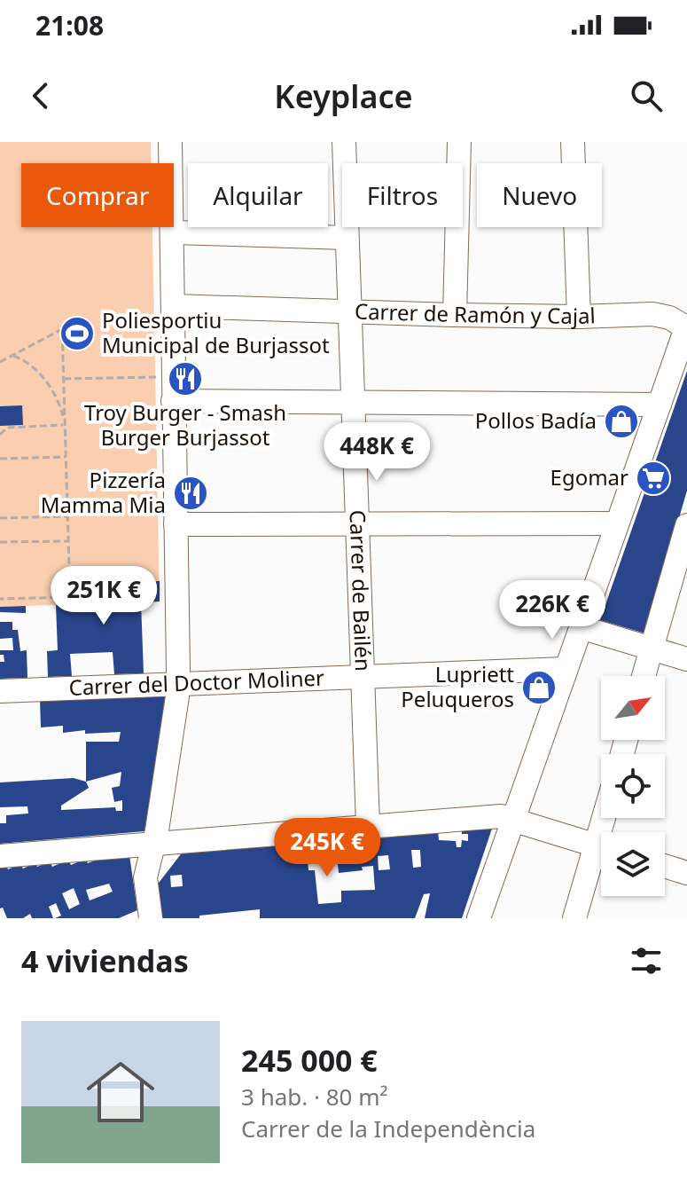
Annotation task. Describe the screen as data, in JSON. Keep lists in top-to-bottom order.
{
  "streets": {
    "street": ["Carrer de Ramón y Cajal", "Carrer de Bailén", "Carrer del Doctor Moliner"]
  },
  "crossings": [
    ["Carrer de Ramón y Cajal", "Carrer de Bailén"],
    ["Carrer de Bailén", "Carrer del Doctor Moliner"]
  ],
  "places": {
    "sports": ["Poliesportiu Municipal de Burjassot"],
    "restaurant": ["Troy Burger - Smash Burger Burjassot", "Pizzería Mamma Mia"],
    "shop": ["Pollos Badía", "Lupriett Peluqueros"],
    "supermarket": ["Egomar"]
  },
  "north": "top right",
  "page": {
    "status": "21:08",
    "header": "Keyplace",
    "chip": [
      "Comprar",
      "Alquilar",
      "Filtros",
      "Nuevo"
    ],
    "price": [
      "448K €",
      "251K €",
      "226K €",
      "245K €"
    ],
    "heading": "4 viviendas",
    "list": [
      {
        "name": "245 000 €",
        "note": "3 hab. · 80 m² · Carrer de la Independència"
      }
    ]
  }
}
